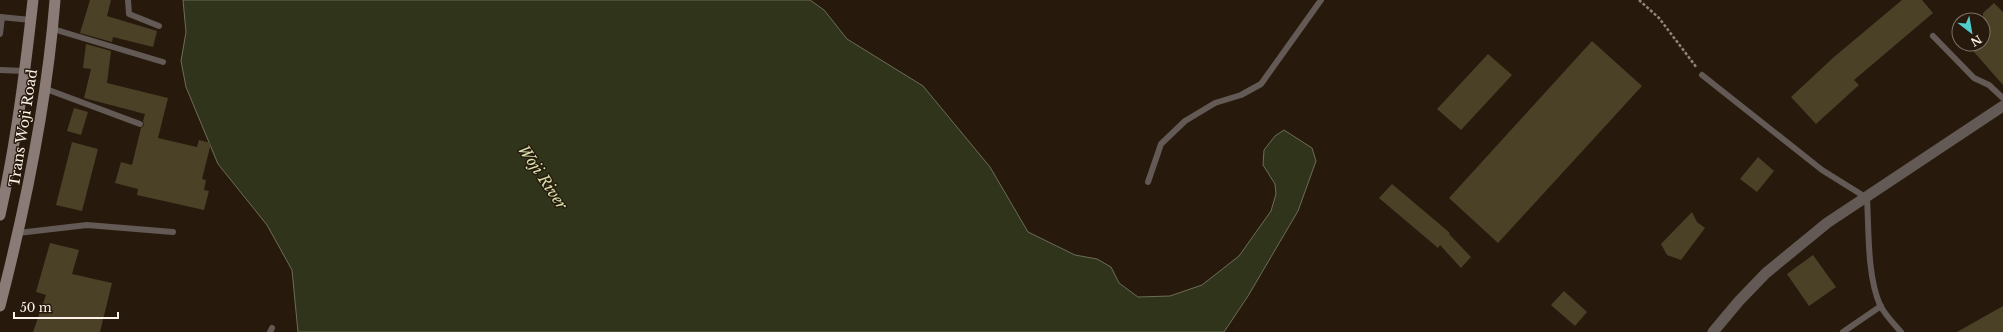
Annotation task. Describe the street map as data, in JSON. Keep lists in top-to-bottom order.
{
  "streets": {
    "main road": ["Trans Woji Road"]
  },
  "water": ["Woji River"],
  "scale_bar": "50 m",
  "north": "bottom right"
}
